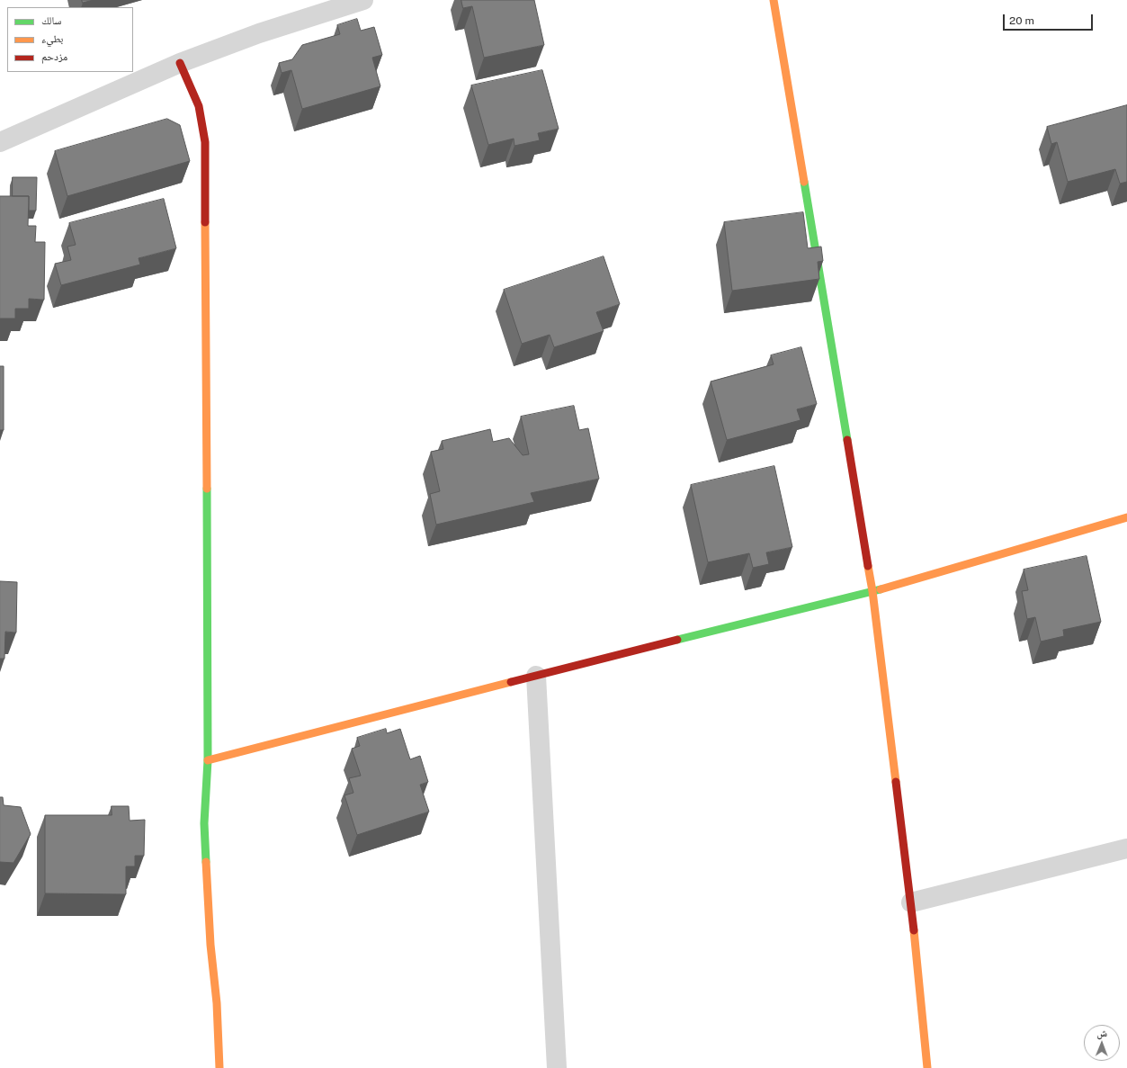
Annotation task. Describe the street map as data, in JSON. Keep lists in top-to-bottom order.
{
  "legend": ["سالك", "بطيء", "مزدحم"],
  "scale_bar": "20 m",
  "north": "top"
}
